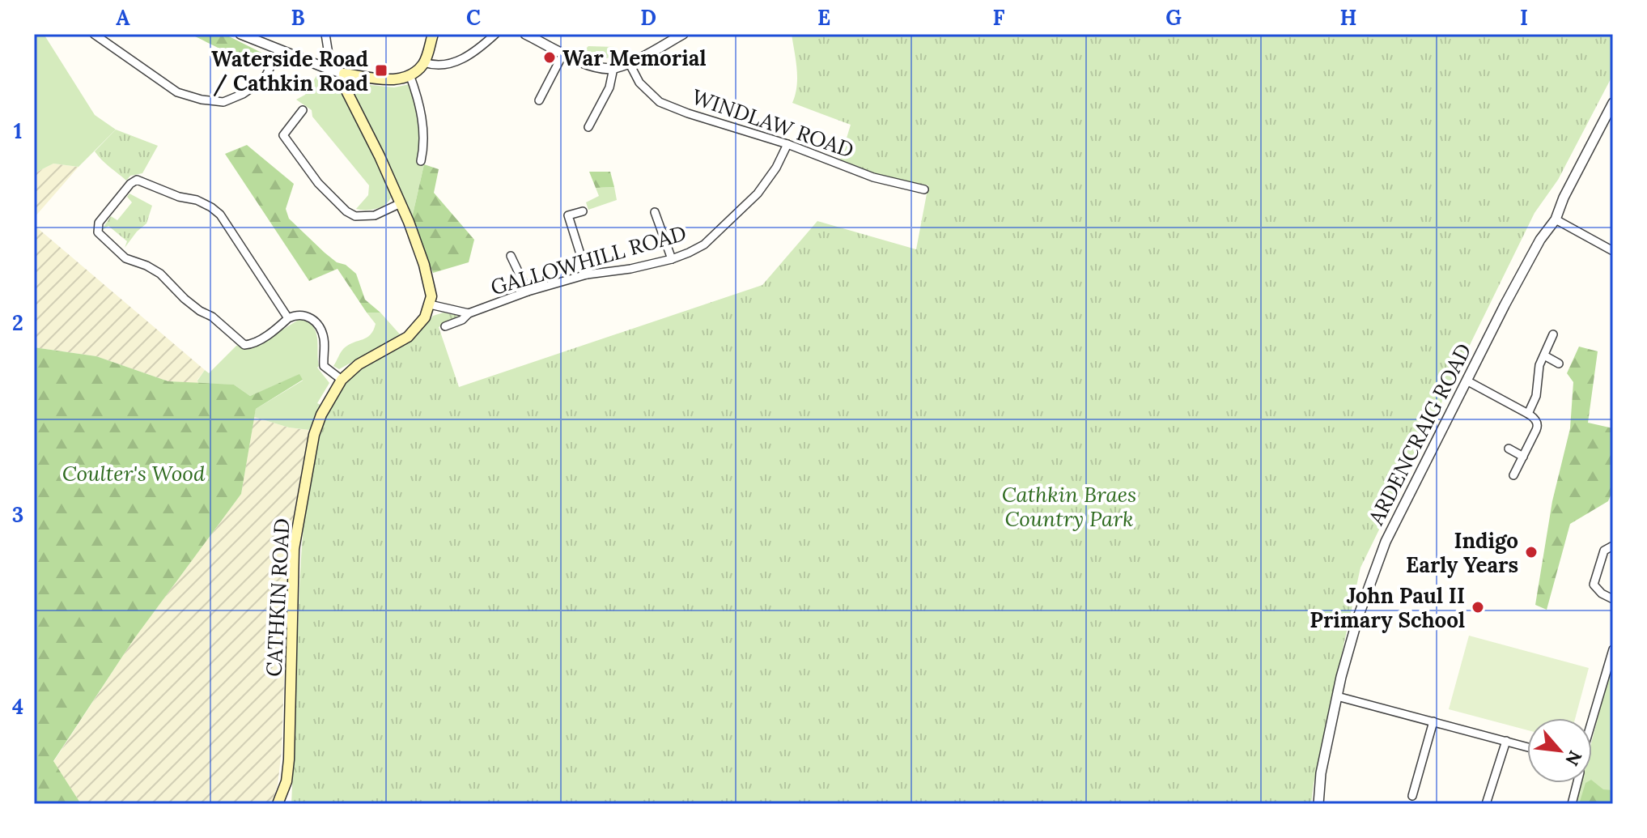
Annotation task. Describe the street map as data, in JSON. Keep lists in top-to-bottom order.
{
  "streets": {
    "main road": ["CATHKIN ROAD"],
    "street": ["WINDLAW ROAD", "GALLOWHILL ROAD", "ARDENCRAIG ROAD"]
  },
  "crossings": [
    ["WINDLAW ROAD", "GALLOWHILL ROAD"],
    ["GALLOWHILL ROAD", "CATHKIN ROAD"]
  ],
  "parks": ["Coulter's Wood", "Cathkin Braes Country Park"],
  "places": {
    "other": ["War Memorial", "Indigo Early Years", "John Paul II Primary School"],
    "transit": ["Waterside Road / Cathkin Road"]
  },
  "north": "bottom right",
  "grid": {
    "columns": [
      "A",
      "B",
      "C",
      "D",
      "E",
      "F",
      "G",
      "H",
      "I"
    ],
    "rows": [
      "1",
      "2",
      "3",
      "4"
    ]
  }
}
